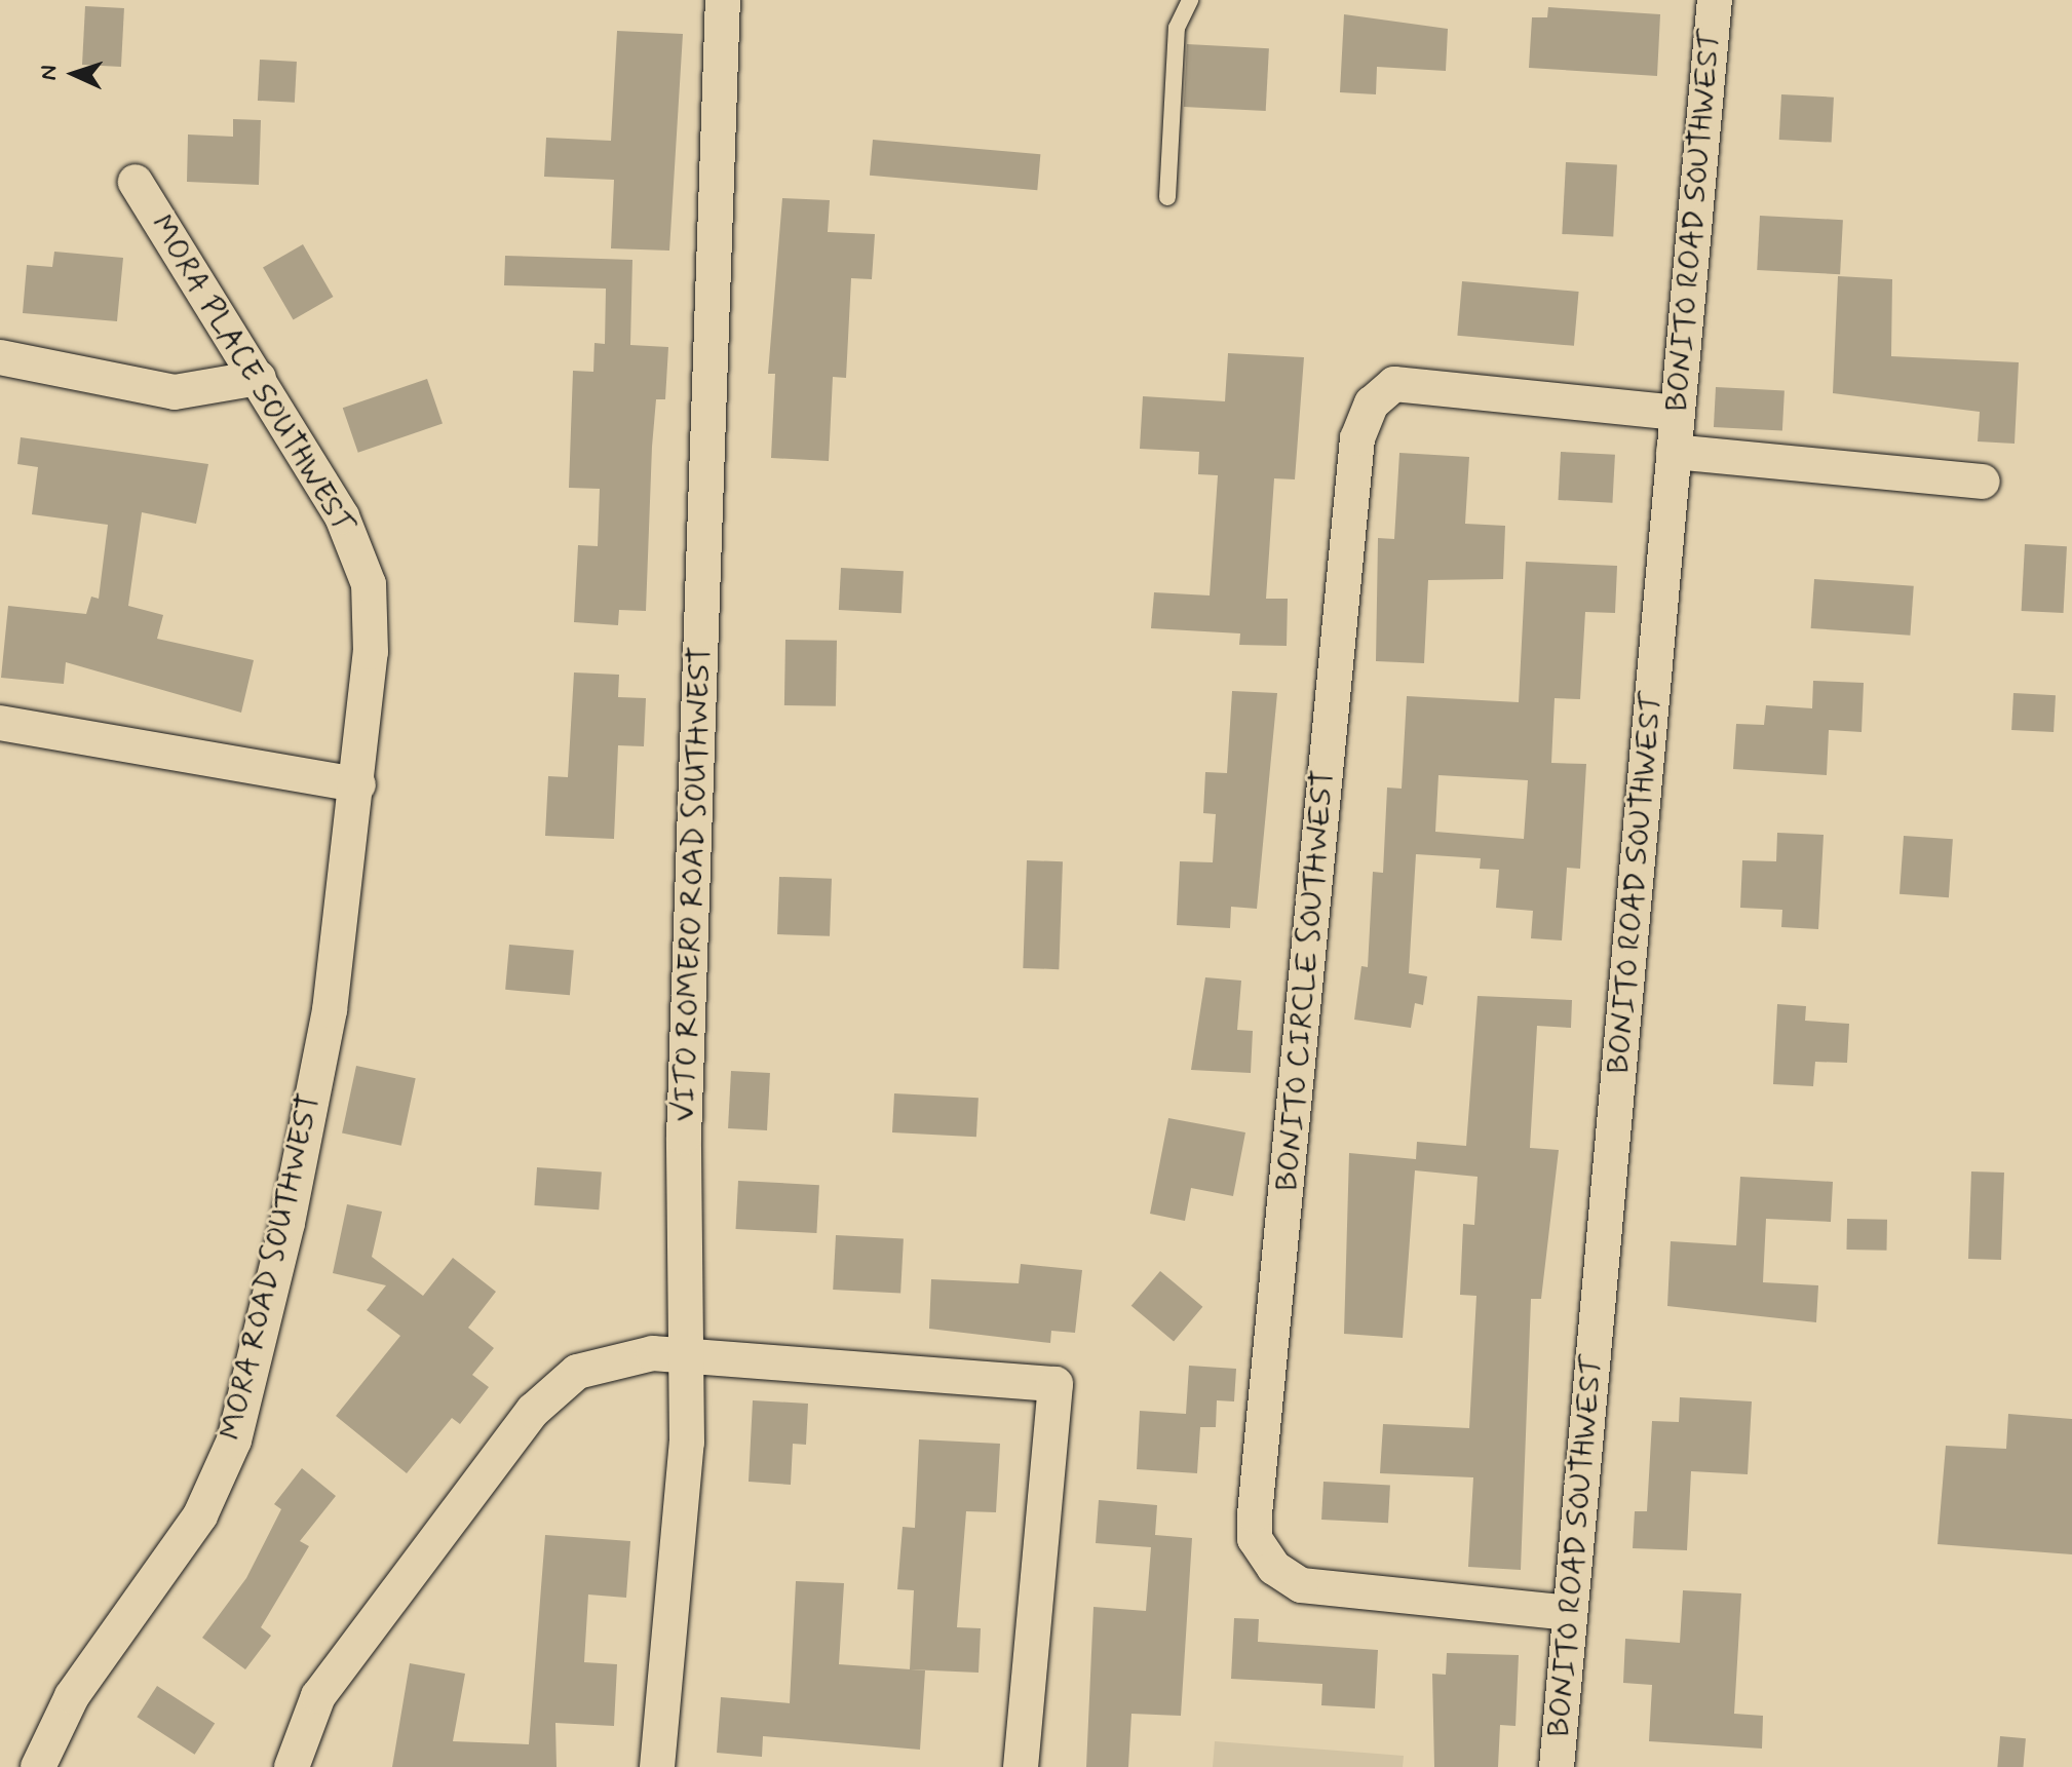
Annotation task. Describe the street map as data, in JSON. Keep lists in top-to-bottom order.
{
  "streets": {
    "street": [
      "BONITO ROAD SOUTHWEST",
      "MORA PLACE SOUTHWEST",
      "VITO ROMERO ROAD SOUTHWEST",
      "BONITO CIRCLE SOUTHWEST",
      "MORA ROAD SOUTHWEST"
    ]
  },
  "crossings": [
    ["BONITO ROAD SOUTHWEST", "BONITO CIRCLE SOUTHWEST"],
    ["MORA PLACE SOUTHWEST", "MORA ROAD SOUTHWEST"]
  ],
  "north": "left"
}
